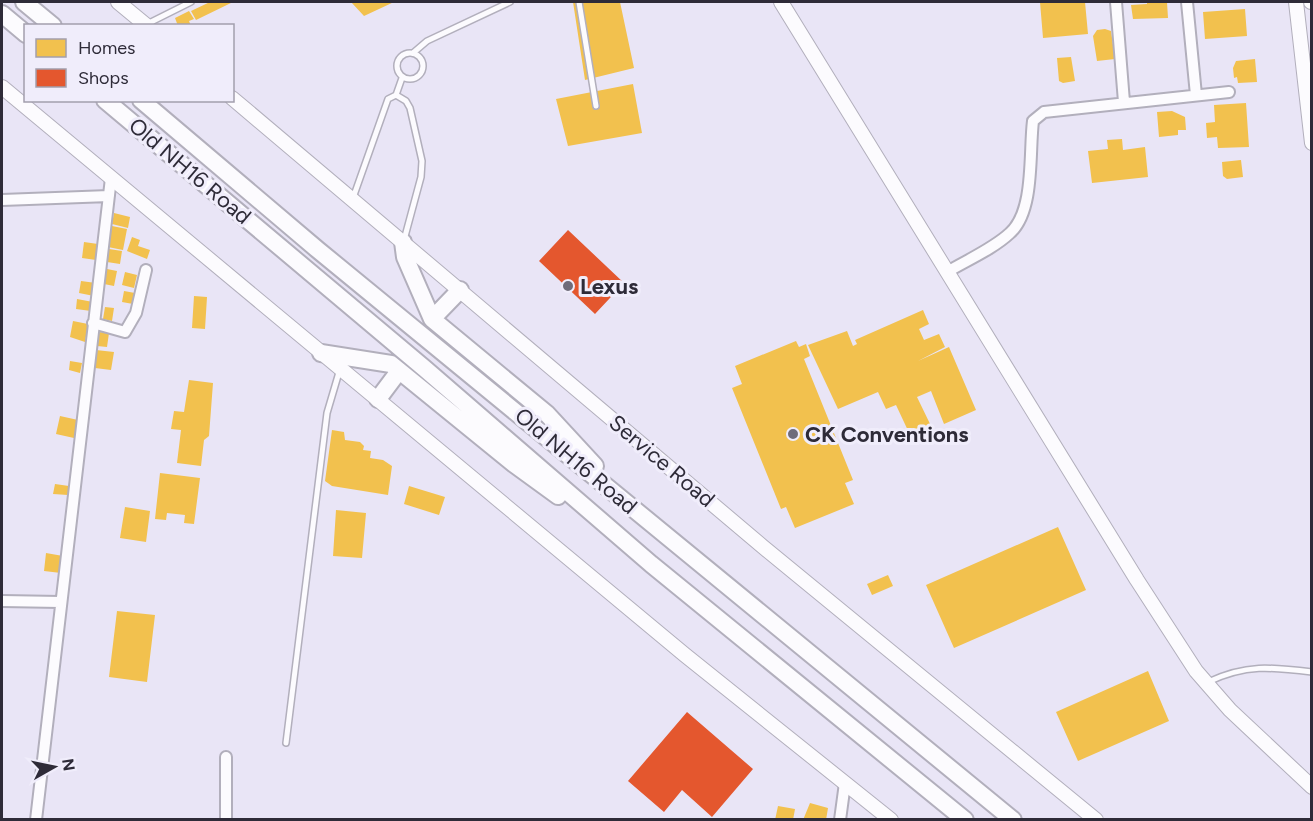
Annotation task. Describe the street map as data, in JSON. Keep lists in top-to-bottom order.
{
  "streets": {
    "main road": ["Old NH16 Road"],
    "street": ["Service Road"]
  },
  "places": ["Lexus", "CK Conventions"],
  "legend": ["Homes", "Shops"],
  "north": "right"
}
